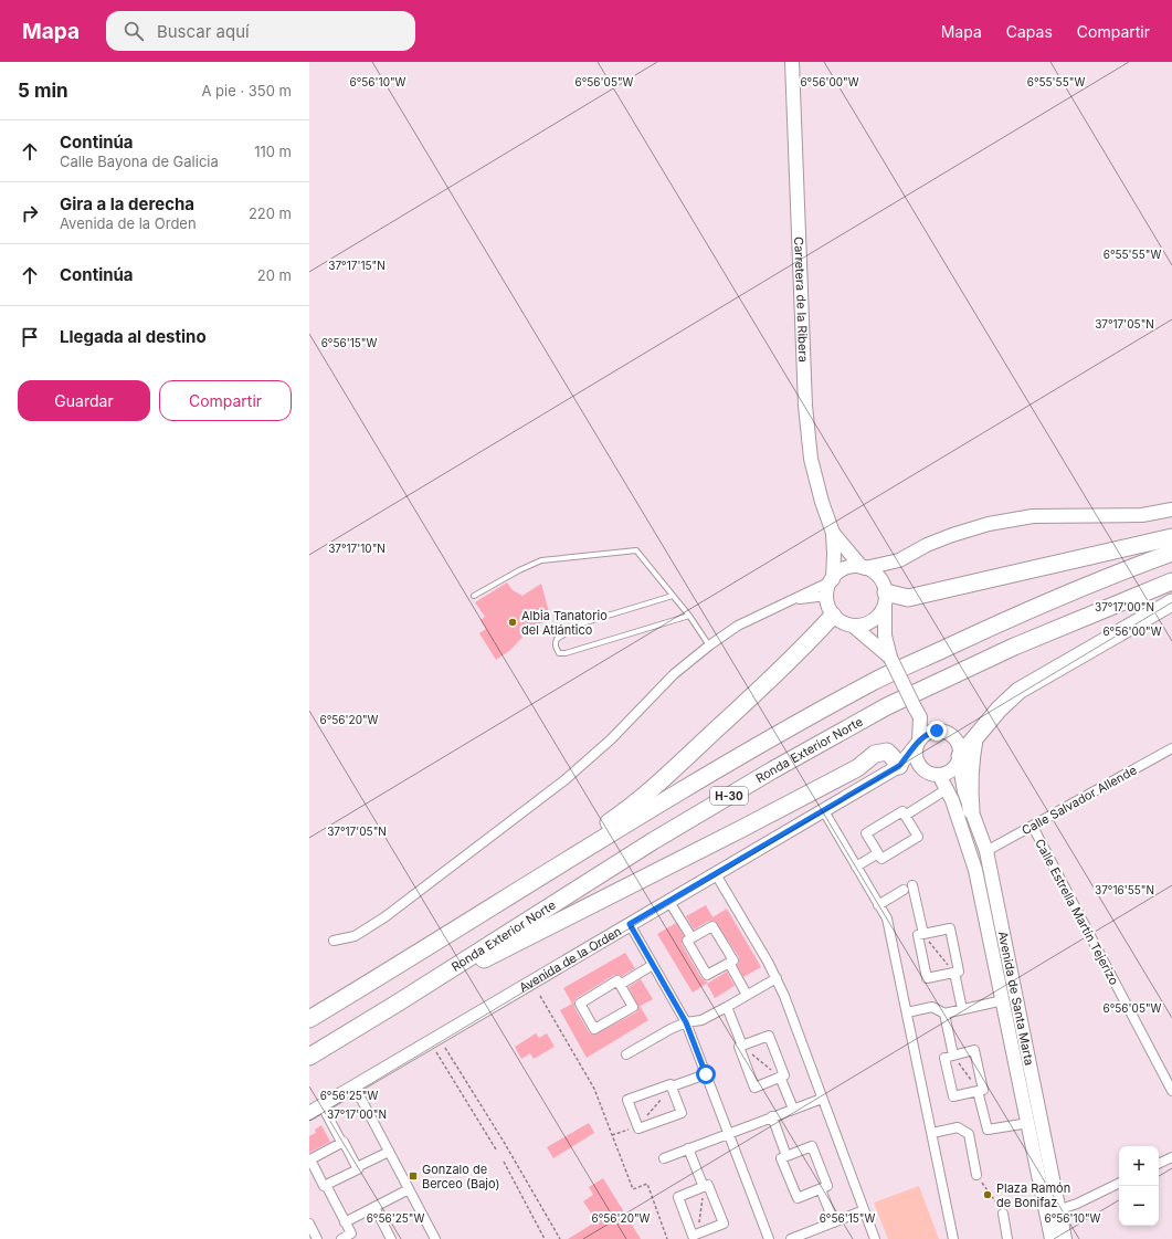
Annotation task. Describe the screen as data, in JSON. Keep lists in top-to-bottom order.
{
  "streets": {
    "highway": ["Ronda Exterior Norte", "H-30"],
    "street": [
      "Carretera de la Ribera",
      "Calle Salvador Allende",
      "Calle Estrella Martín Tejerizo",
      "Avenida de la Orden",
      "Avenida de Santa Marta"
    ]
  },
  "crossings": [
    ["Calle Salvador Allende", "Calle Estrella Martín Tejerizo"],
    ["Calle Salvador Allende", "Avenida de Santa Marta"],
    ["Avenida de la Orden", "Avenida de Santa Marta"]
  ],
  "places": {
    "other": ["Albia Tanatorio del Atlántico", "Plaza Ramón de Bonifaz"],
    "transit": ["Gonzalo de Berceo (Bajo)"]
  },
  "page": {
    "header": "Mapa",
    "search": "Buscar aquí",
    "nav": ["Mapa", "Capas", "Compartir"],
    "heading": ["5 min", "A pie · 350 m"],
    "list": [
      ["Continúa", "Calle Bayona de Galicia", "110 m"],
      ["Gira a la derecha", "Avenida de la Orden", "220 m"],
      ["Continúa", "20 m"],
      "Llegada al destino"
    ],
    "buttons": ["Guardar", "Compartir"],
    "map_buttons": ["+", "−"]
  },
  "coordinates": [
    "6°56'10\"W",
    "6°56'05\"W",
    "6°56'00\"W",
    "6°55'55\"W",
    "37°17'15\"N",
    "37°17'05\"N",
    "6°56'15\"W",
    "37°17'10\"N",
    "37°17'00\"N",
    "6°56'20\"W",
    "37°16'55\"N",
    "6°56'25\"W"
  ]
}
